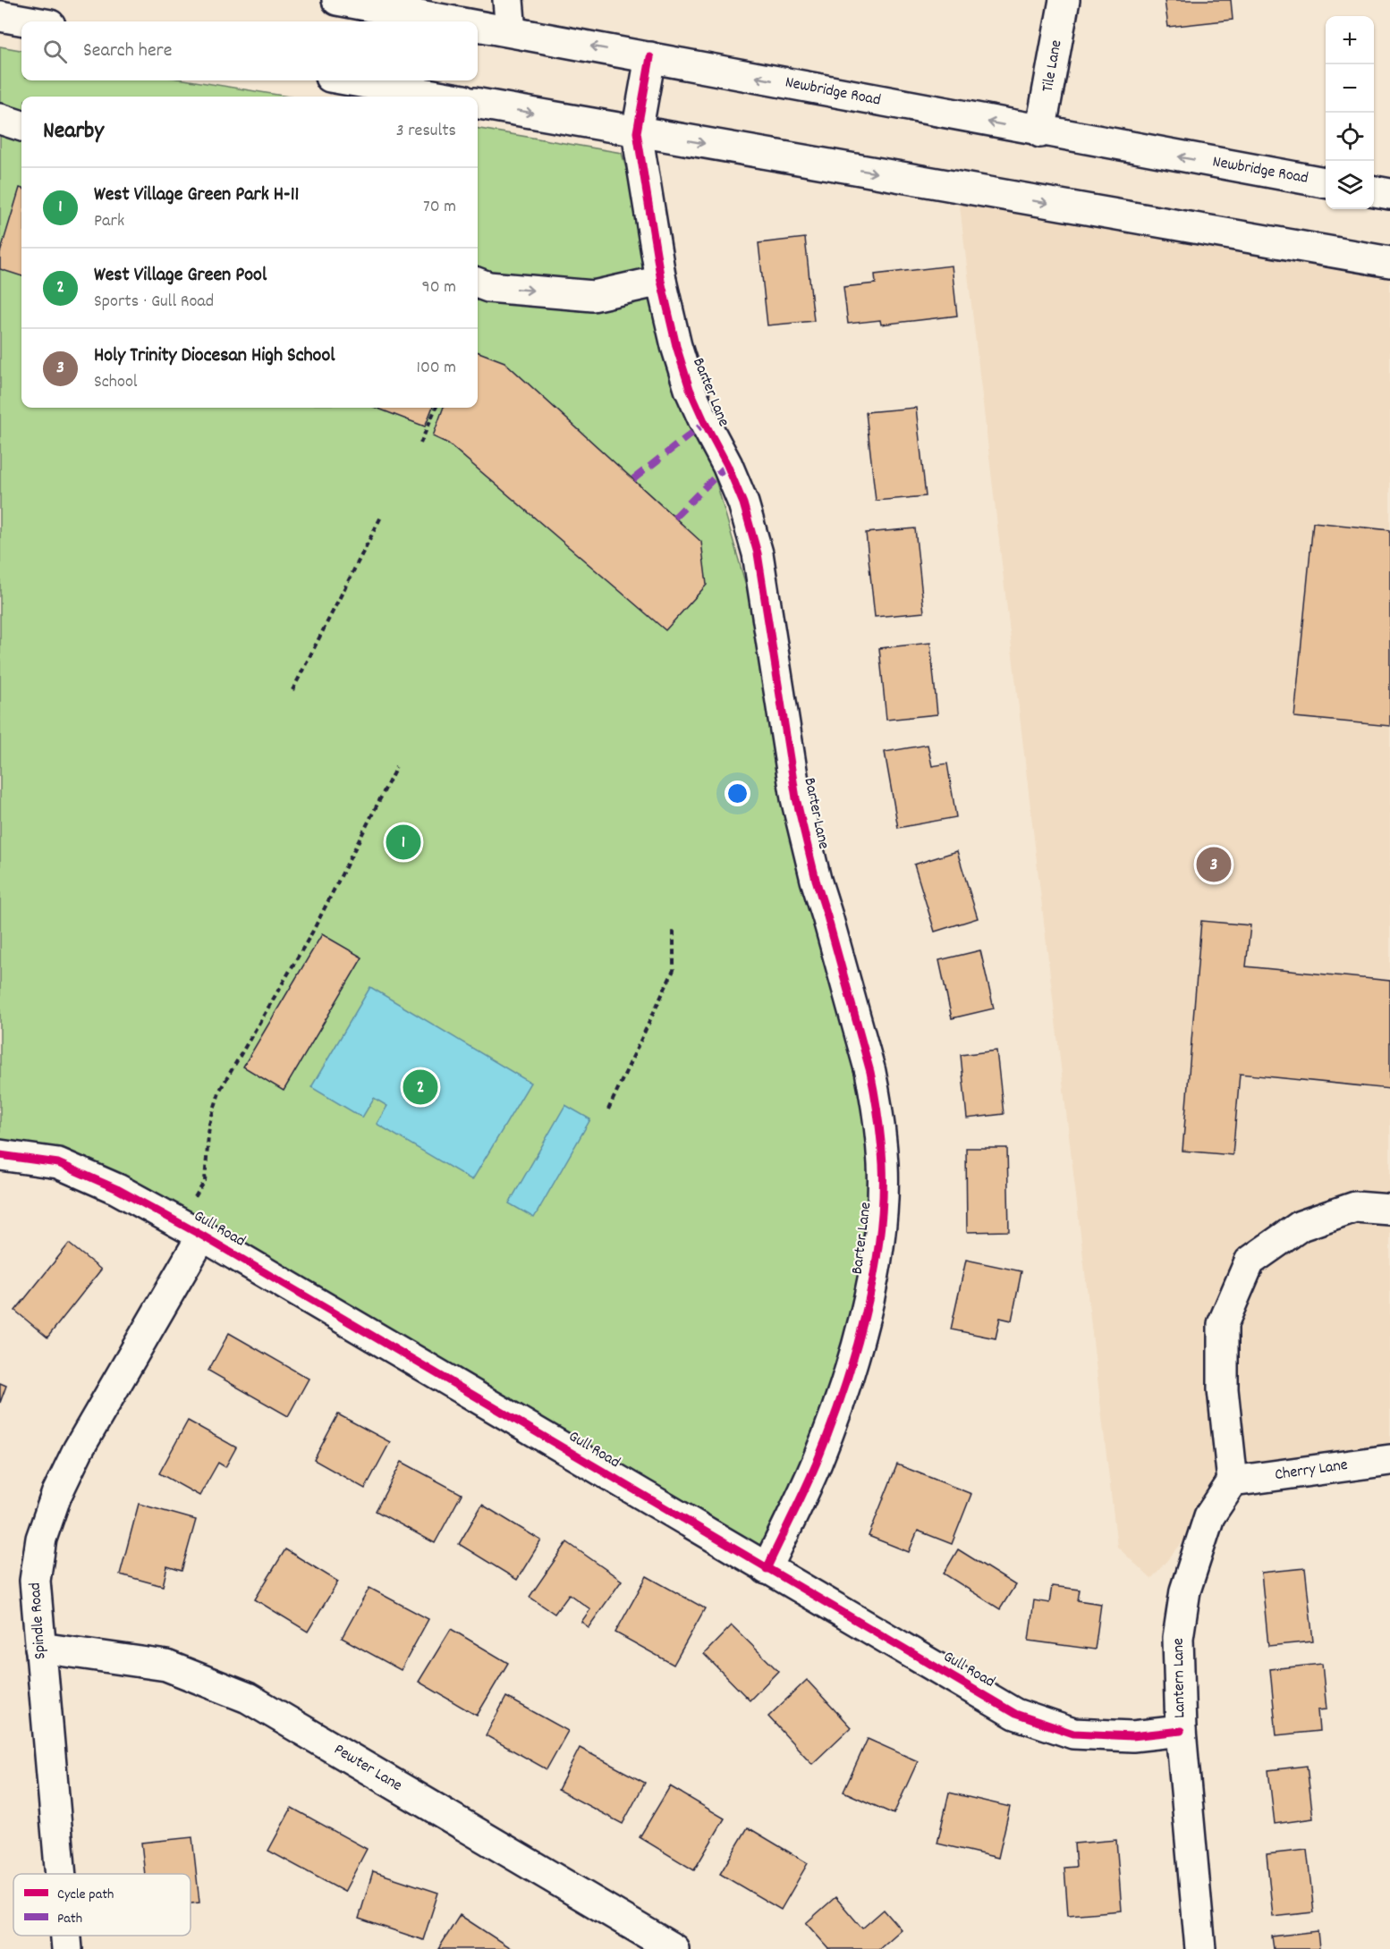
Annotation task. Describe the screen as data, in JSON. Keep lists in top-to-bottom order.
{
  "streets": {
    "street": [
      "Tile Lane",
      "Newbridge Road",
      "Barter Lane",
      "Gull Road",
      "Cherry Lane",
      "Spindle Road",
      "Lantern Lane",
      "Pewter Lane"
    ]
  },
  "crossings": [
    ["Tile Lane", "Newbridge Road"],
    ["Newbridge Road", "Barter Lane"],
    ["Barter Lane", "Gull Road"],
    ["Gull Road", "Spindle Road"],
    ["Gull Road", "Lantern Lane"],
    ["Cherry Lane", "Lantern Lane"],
    ["Spindle Road", "Pewter Lane"]
  ],
  "legend": ["Cycle path", "Path"],
  "page": {
    "map_buttons": ["+", "−"],
    "search": "Search here",
    "heading": ["Nearby", "3 results"],
    "list": [
      {
        "mark": "1",
        "name": "West Village Green Park H-11",
        "note": "Park",
        "value": "70 m"
      },
      {
        "mark": "2",
        "name": "West Village Green Pool",
        "note": "Sports · Gull Road",
        "value": "90 m"
      },
      {
        "mark": "3",
        "name": "Holy Trinity Diocesan High School",
        "note": "School",
        "value": "100 m"
      }
    ],
    "pins": ["1", "3", "2"]
  }
}
